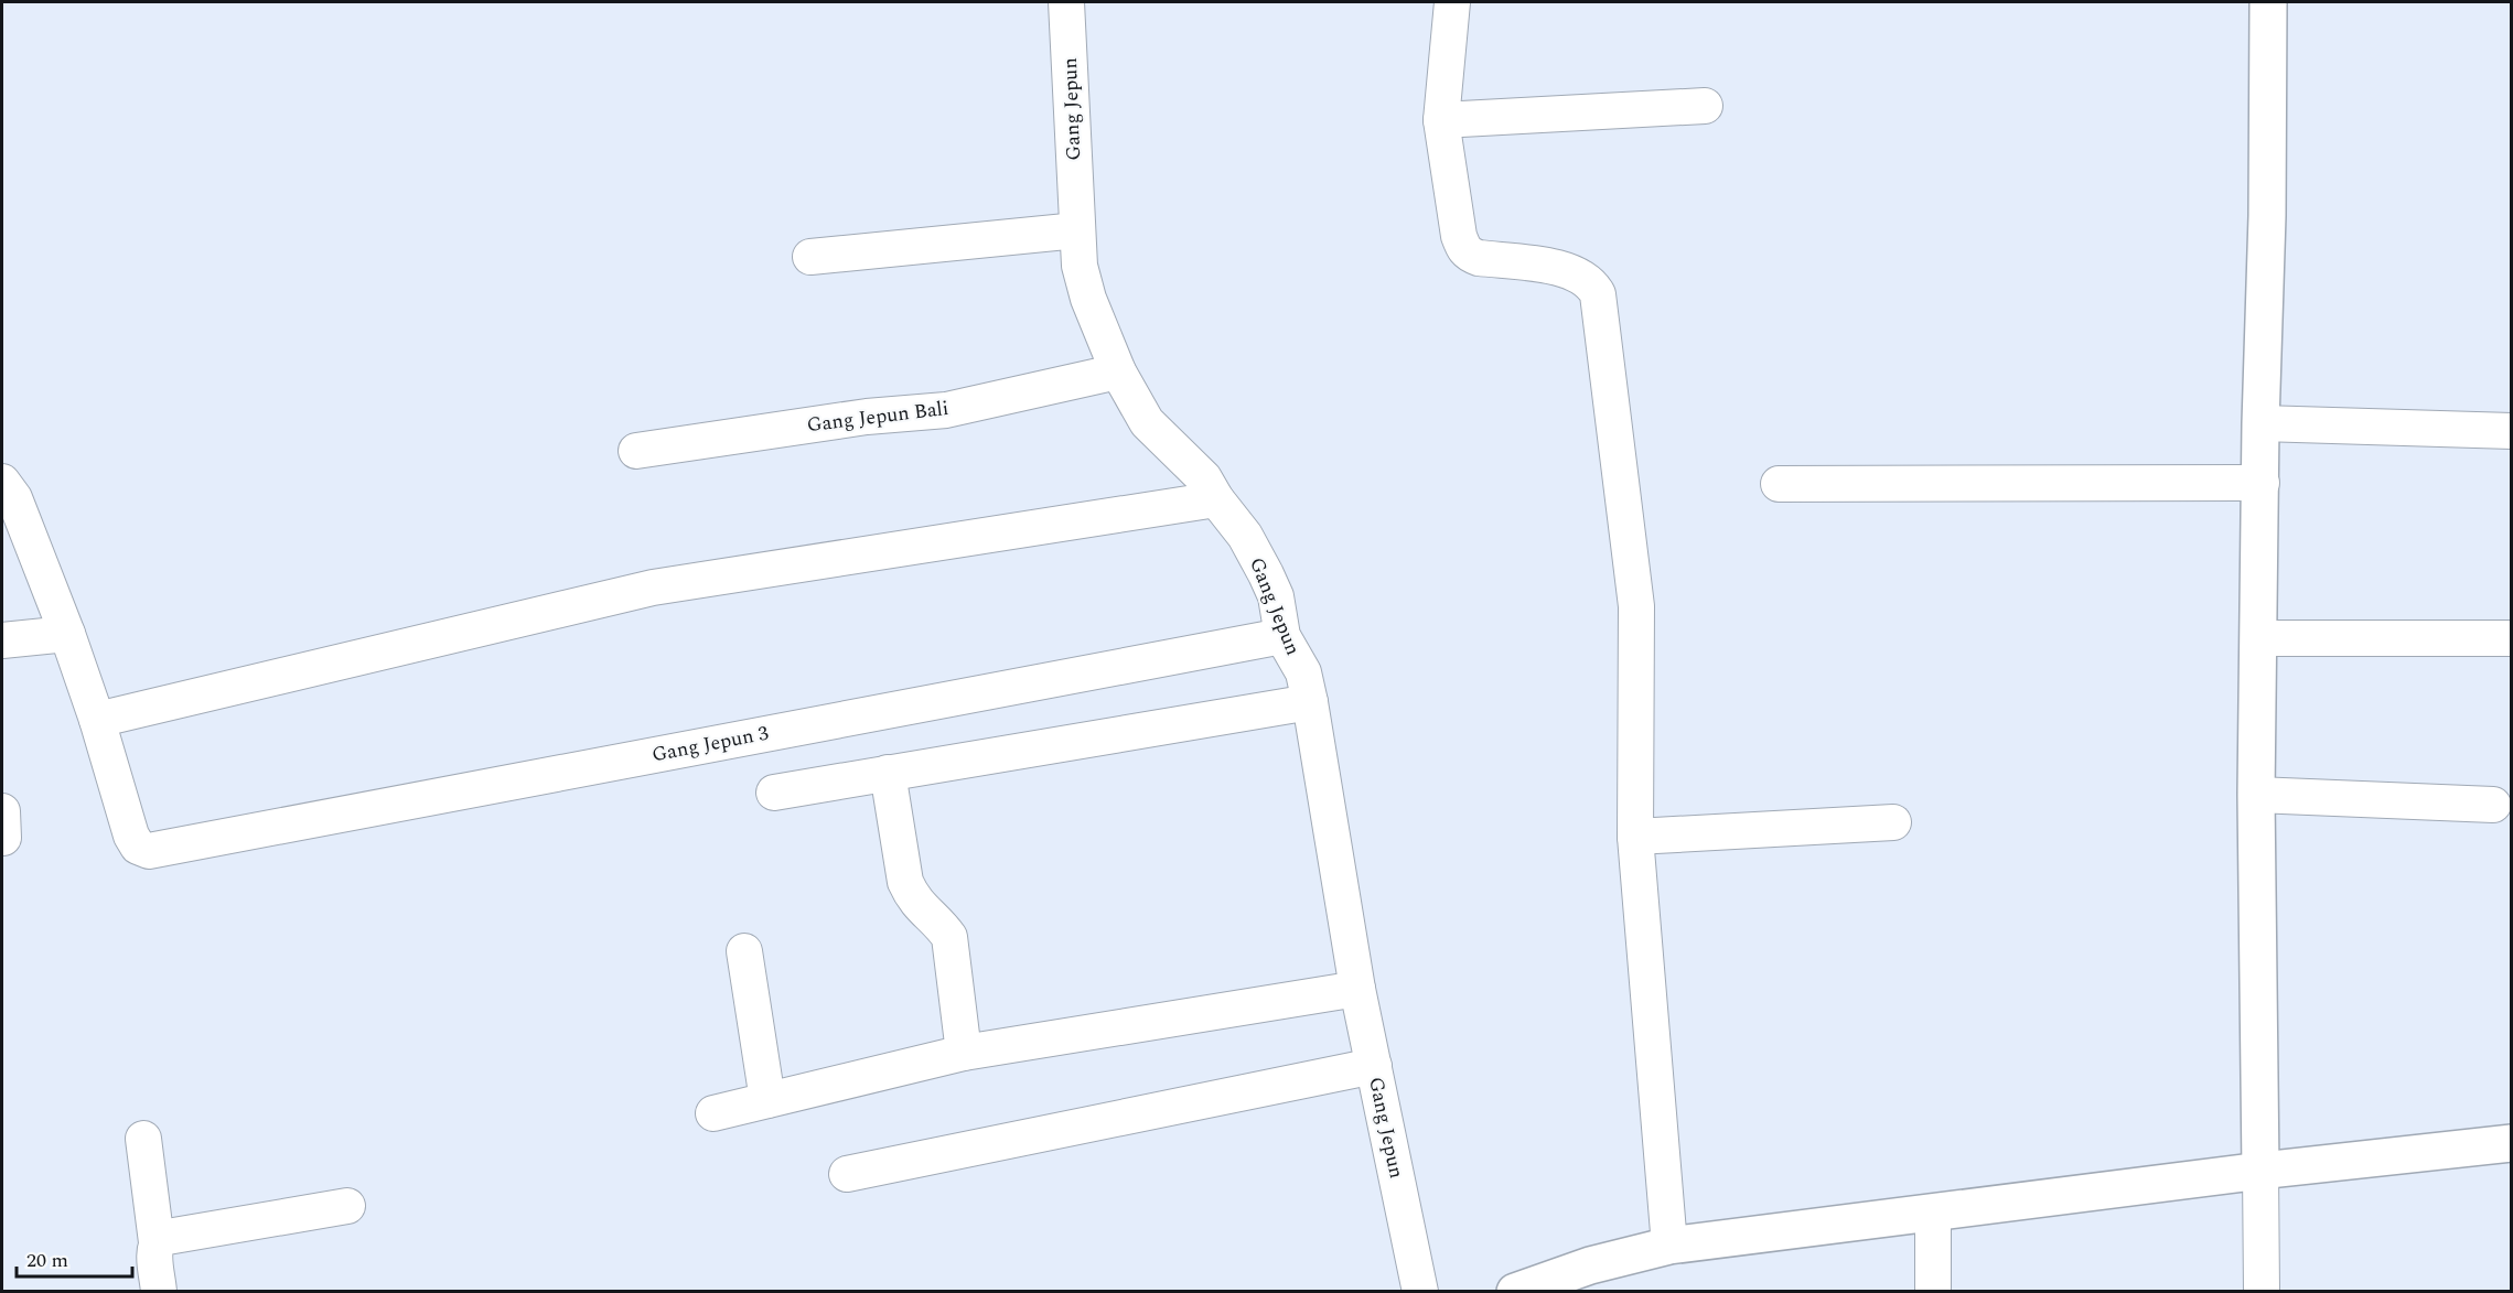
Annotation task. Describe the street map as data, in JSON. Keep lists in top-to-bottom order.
{
  "streets": {
    "street": ["Gang Jepun", "Gang Jepun Bali", "Gang Jepun 3"]
  },
  "crossings": [
    ["Gang Jepun", "Gang Jepun Bali"],
    ["Gang Jepun", "Gang Jepun 3"]
  ],
  "scale_bar": "20 m"
}
